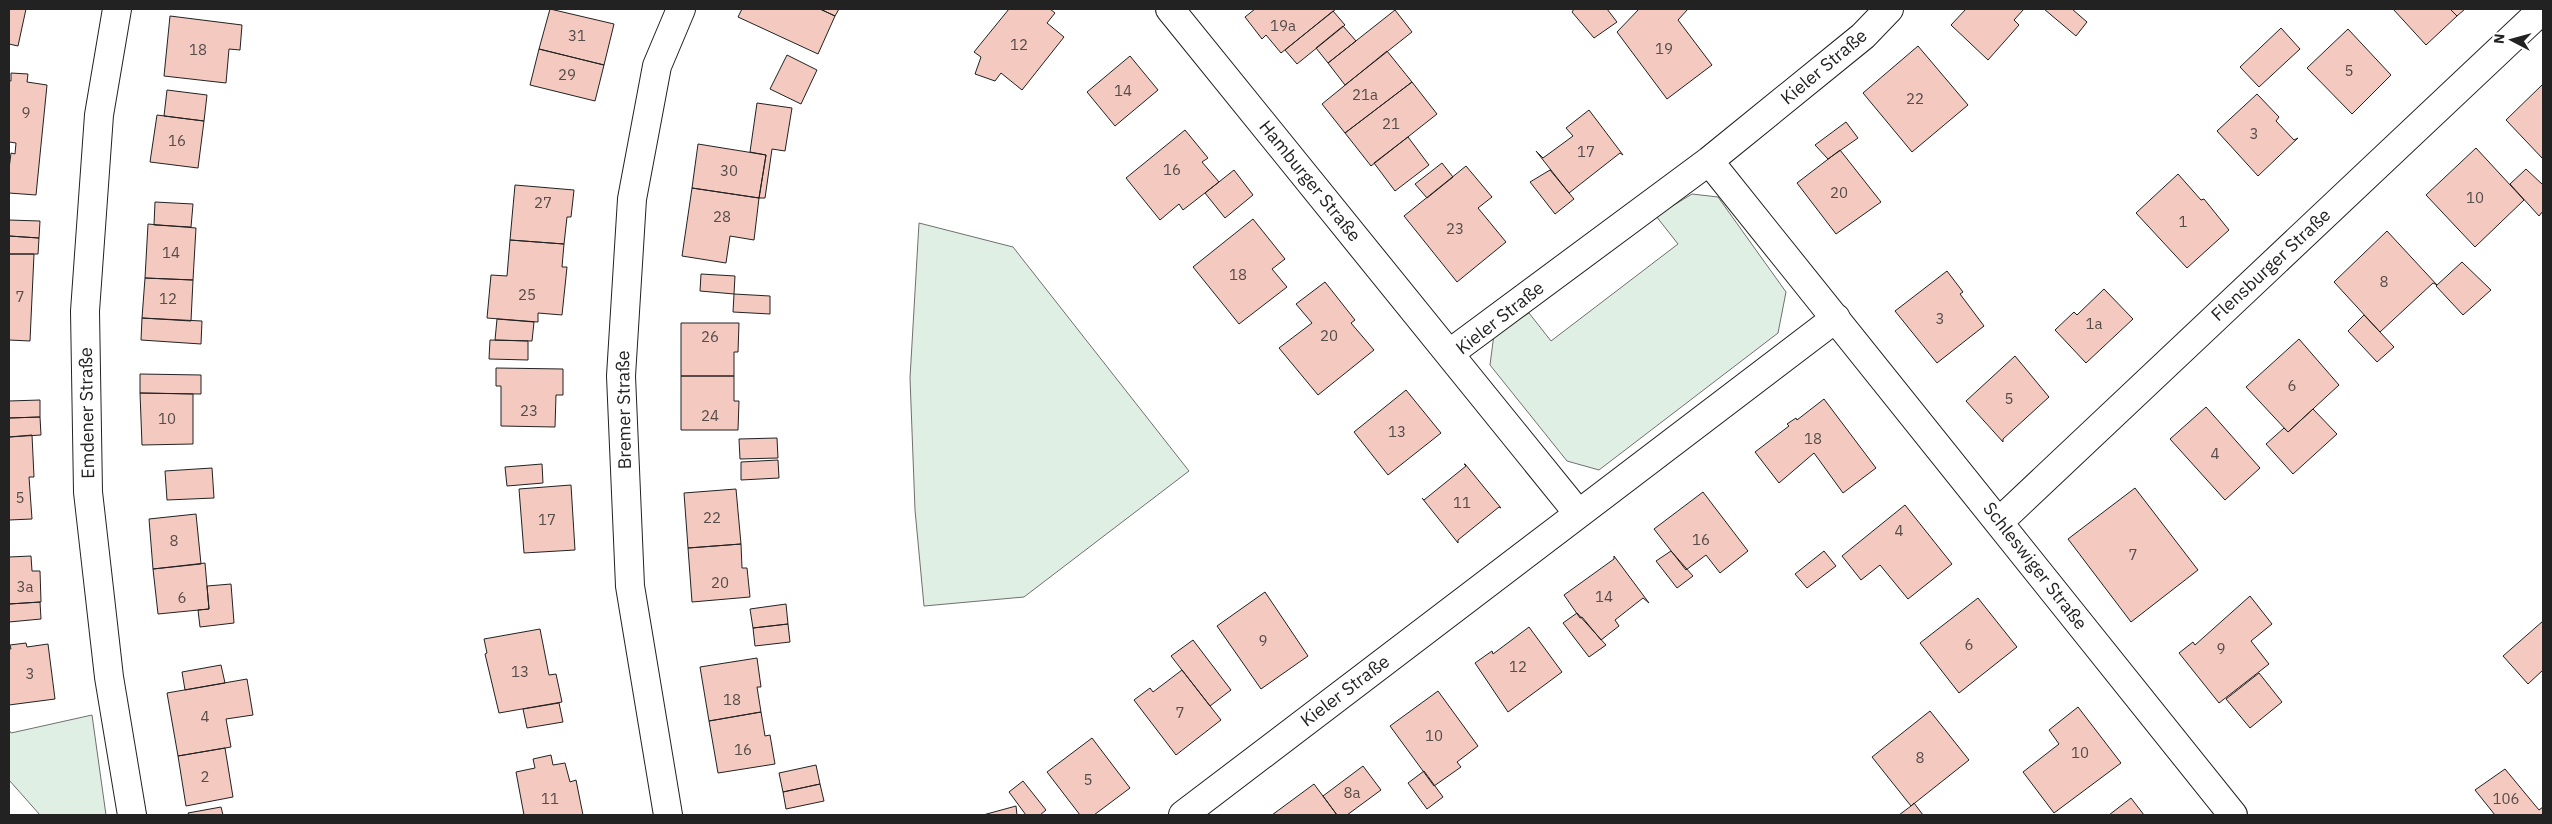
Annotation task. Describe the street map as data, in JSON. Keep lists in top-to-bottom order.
{
  "streets": {
    "street": [
      "Kieler Straße",
      "Hamburger Straße",
      "Flensburger Straße",
      "Bremer Straße",
      "Emdener Straße",
      "Schleswiger Straße"
    ]
  },
  "crossings": [
    ["Kieler Straße", "Hamburger Straße"],
    ["Kieler Straße", "Schleswiger Straße"],
    ["Flensburger Straße", "Schleswiger Straße"]
  ],
  "house_numbers": [
    "19a",
    "31",
    "12",
    "19",
    "18",
    "5",
    "29",
    "14",
    "21a",
    "22",
    "9",
    "21",
    "3",
    "16",
    "17",
    "16",
    "30",
    "20",
    "10",
    "27",
    "28",
    "1",
    "23",
    "14",
    "18",
    "8",
    "25",
    "7",
    "12",
    "3",
    "1a",
    "20",
    "26",
    "6",
    "5",
    "23",
    "24",
    "10",
    "13",
    "18",
    "4",
    "5",
    "11",
    "22",
    "17",
    "4",
    "16",
    "8",
    "7",
    "20",
    "3a",
    "14",
    "6",
    "9",
    "6",
    "9",
    "12",
    "13",
    "3",
    "18",
    "7",
    "4",
    "10",
    "16",
    "10",
    "8",
    "2",
    "5",
    "8a",
    "11",
    "106"
  ],
  "north": "left"
}
